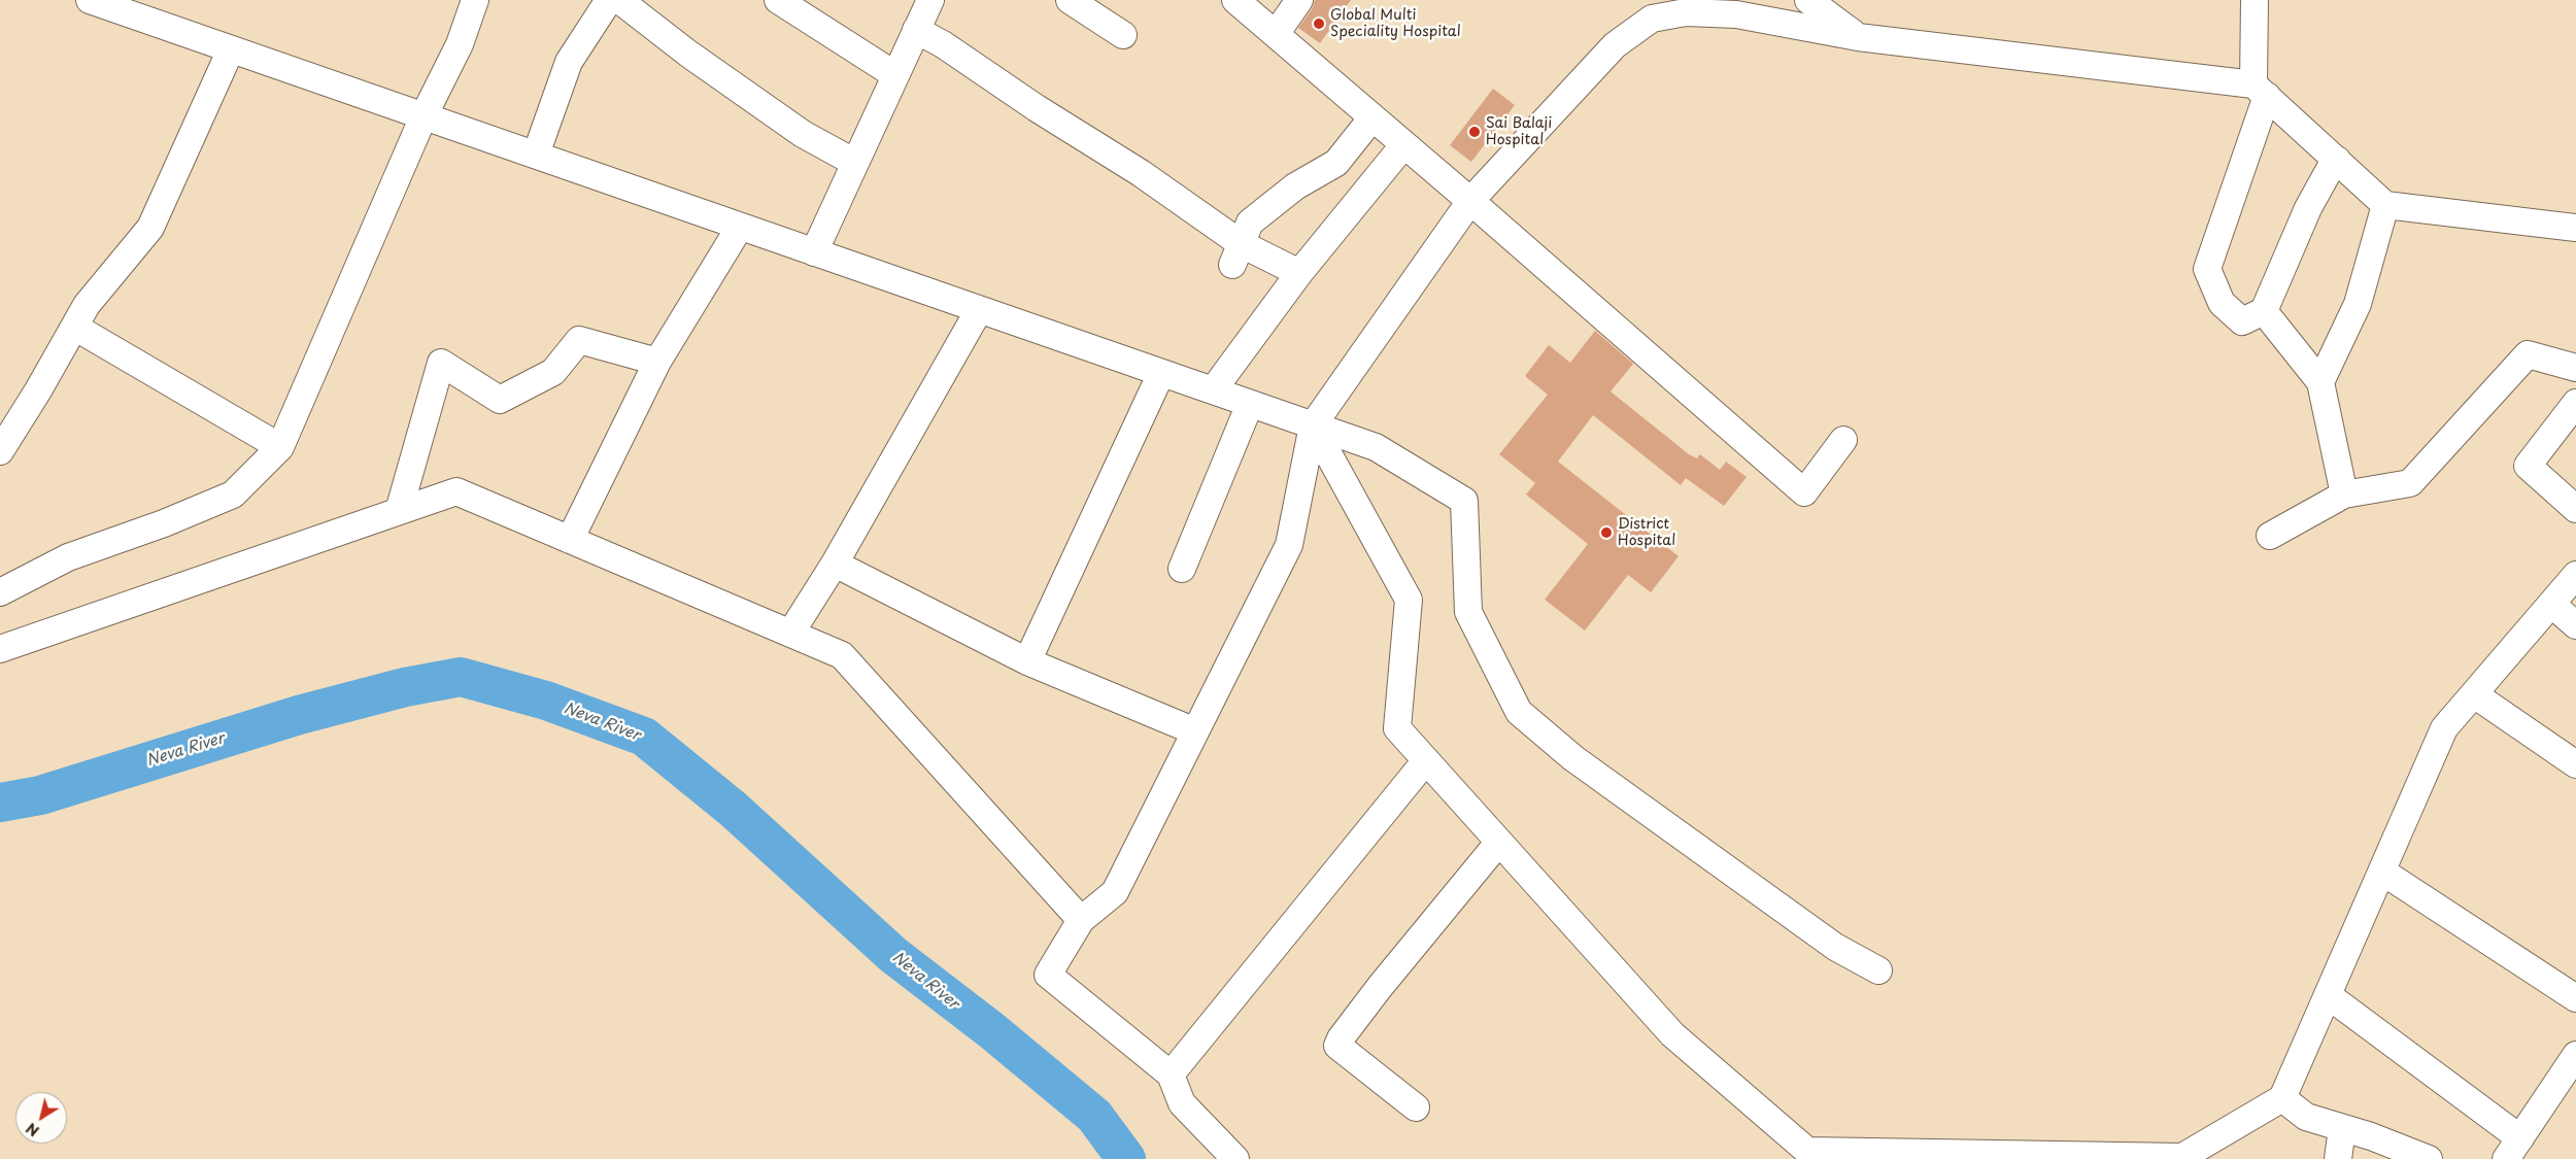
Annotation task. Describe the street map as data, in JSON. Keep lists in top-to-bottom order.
{
  "water": ["Neva River"],
  "places": ["Global Multi Speciality Hospital", "Sai Balaji Hospital", "District Hospital"],
  "north": "bottom left"
}
